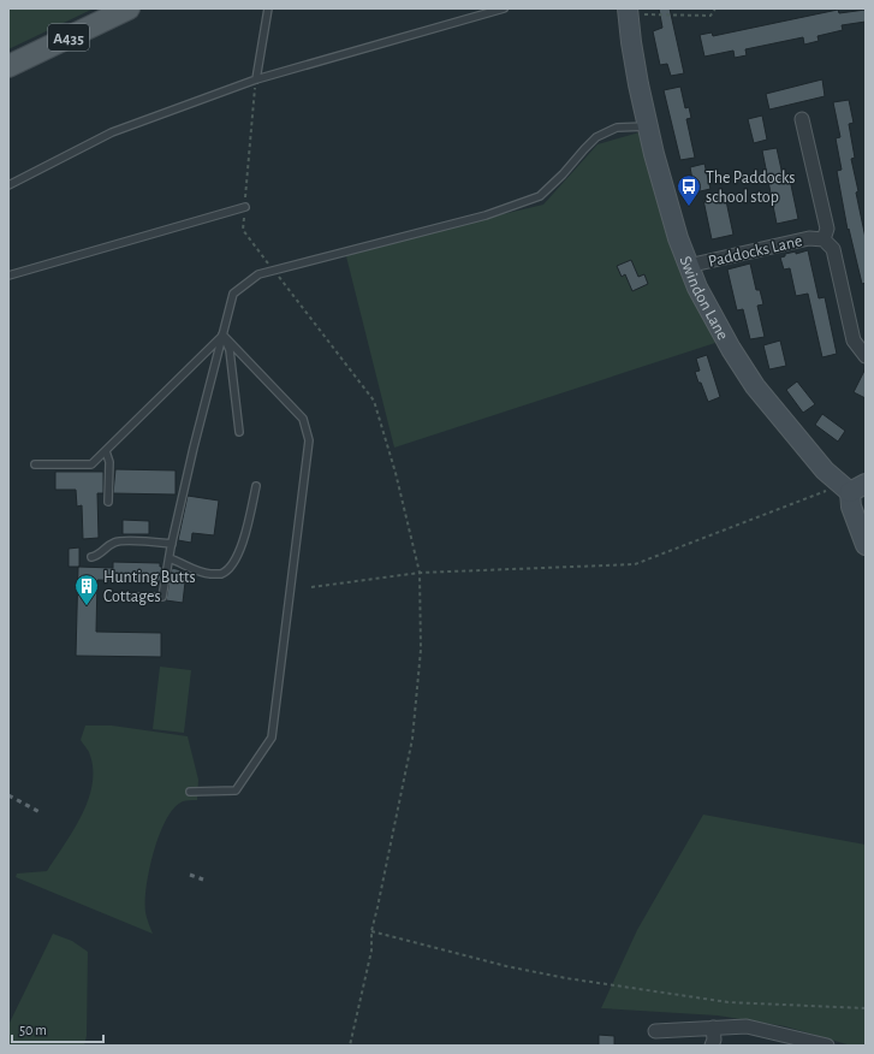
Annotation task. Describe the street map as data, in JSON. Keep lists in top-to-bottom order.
{
  "streets": {
    "main road": ["A435"],
    "street": ["Paddocks Lane", "Swindon Lane"]
  },
  "crossings": [
    ["Paddocks Lane", "Swindon Lane"]
  ],
  "places": {
    "bus stop": ["The Paddocks school stop"],
    "building": ["Hunting Butts Cottages"]
  },
  "scale_bar": "50 m"
}
